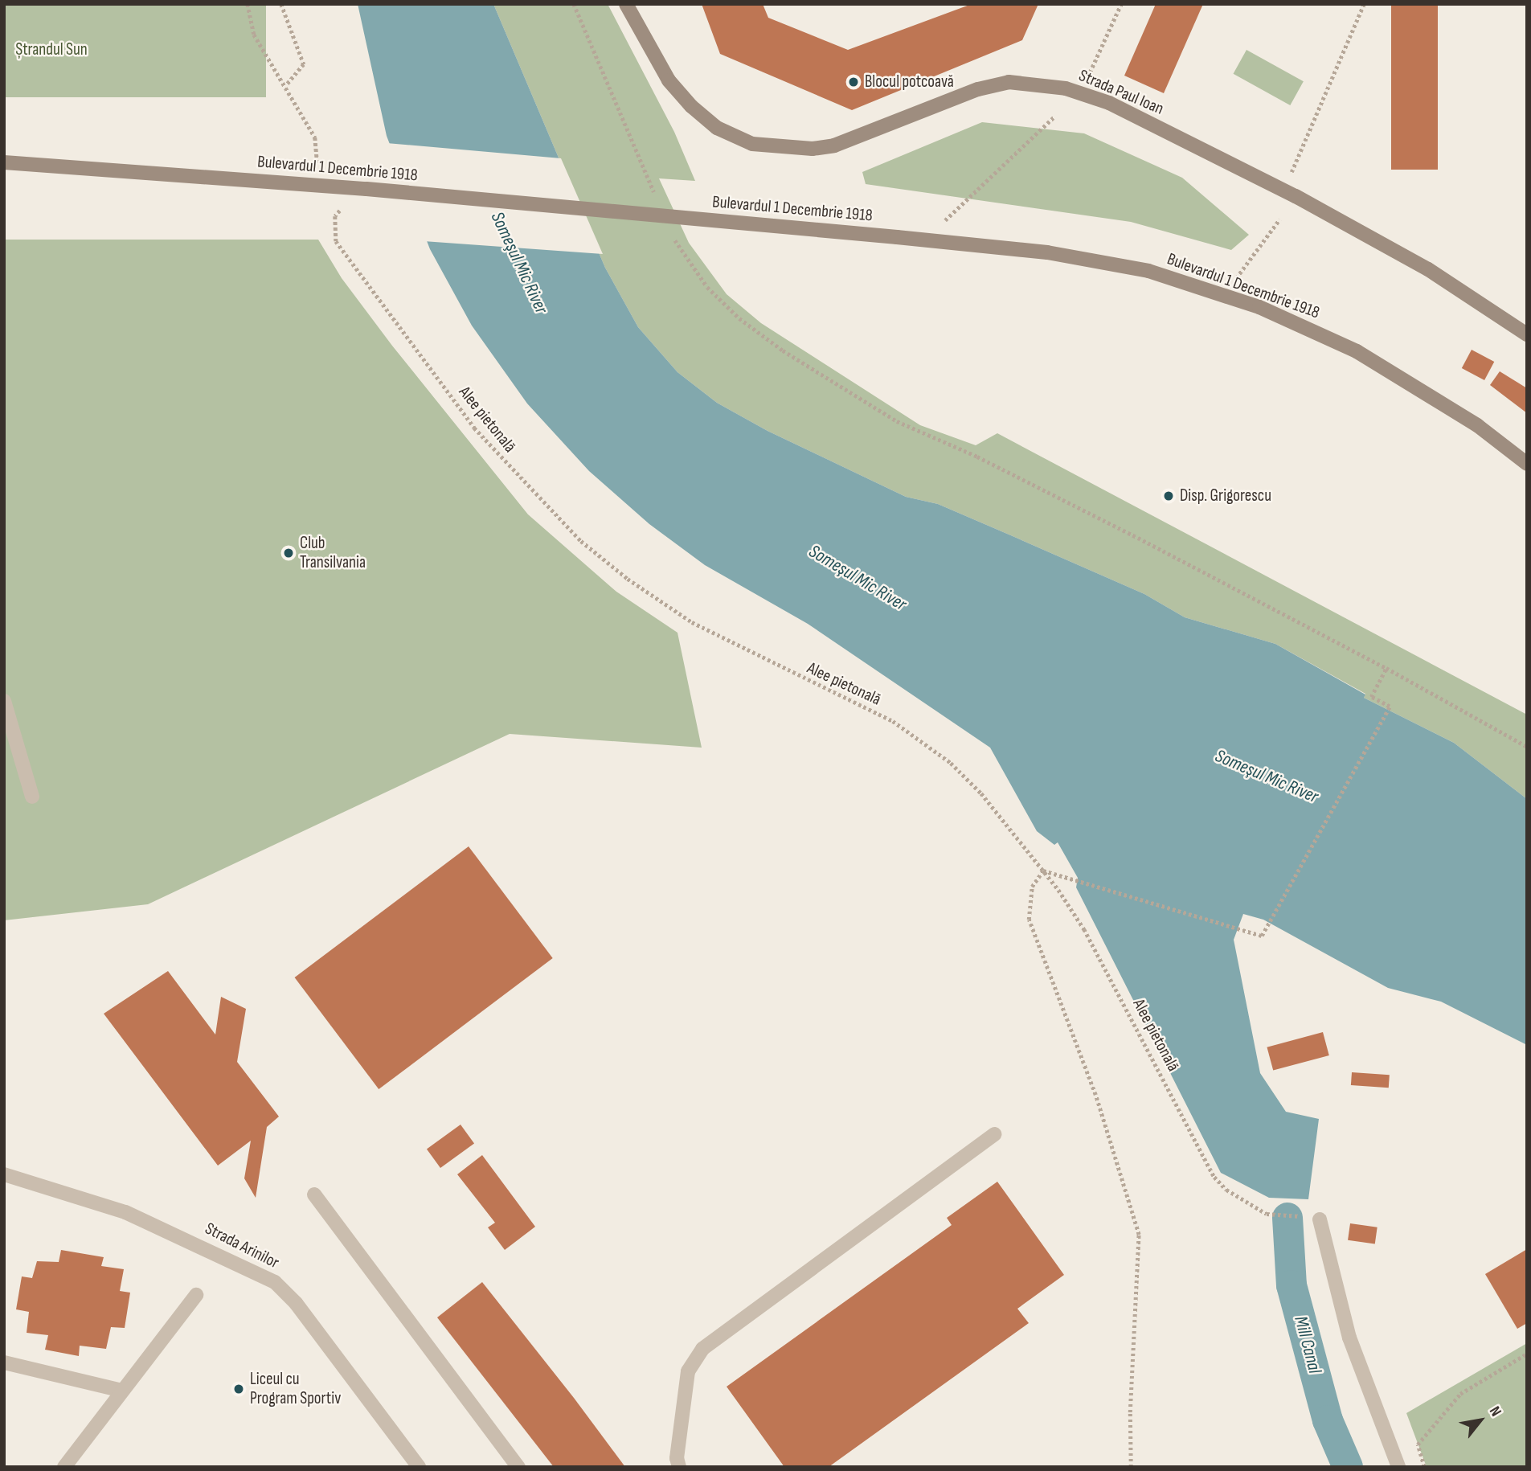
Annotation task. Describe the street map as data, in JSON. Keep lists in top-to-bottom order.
{
  "streets": {
    "main road": ["Strada Paul Ioan", "Bulevardul 1 Decembrie 1918"],
    "street": ["Strada Arinilor"],
    "path": ["Alee pietonală"]
  },
  "water": ["Someşul Mic River", "Mill Canal"],
  "parks": ["Ștrandul Sun"],
  "places": [
    "Blocul potcoavă",
    "Disp. Grigorescu",
    "Club Transilvania",
    "Liceul cu Program Sportiv"
  ],
  "north": "top right"
}
